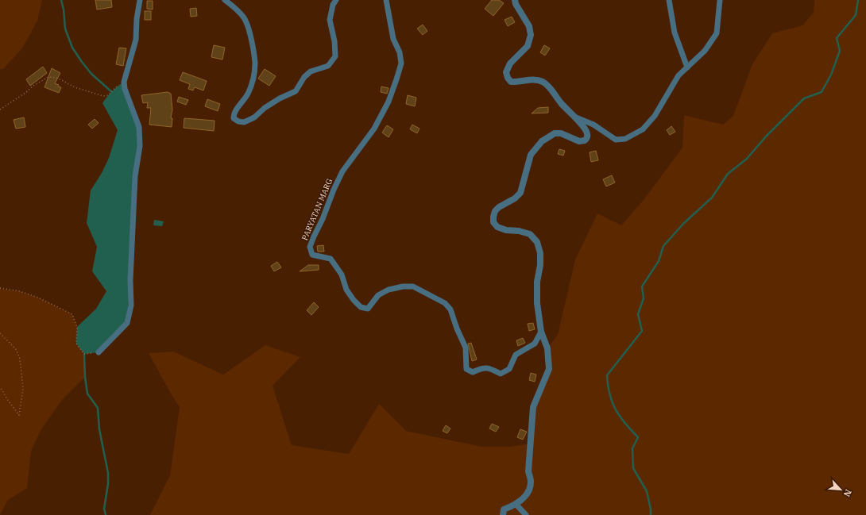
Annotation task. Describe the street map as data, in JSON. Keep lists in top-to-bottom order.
{
  "streets": {
    "street": ["PARYATAN MARG"]
  },
  "north": "bottom right"
}
